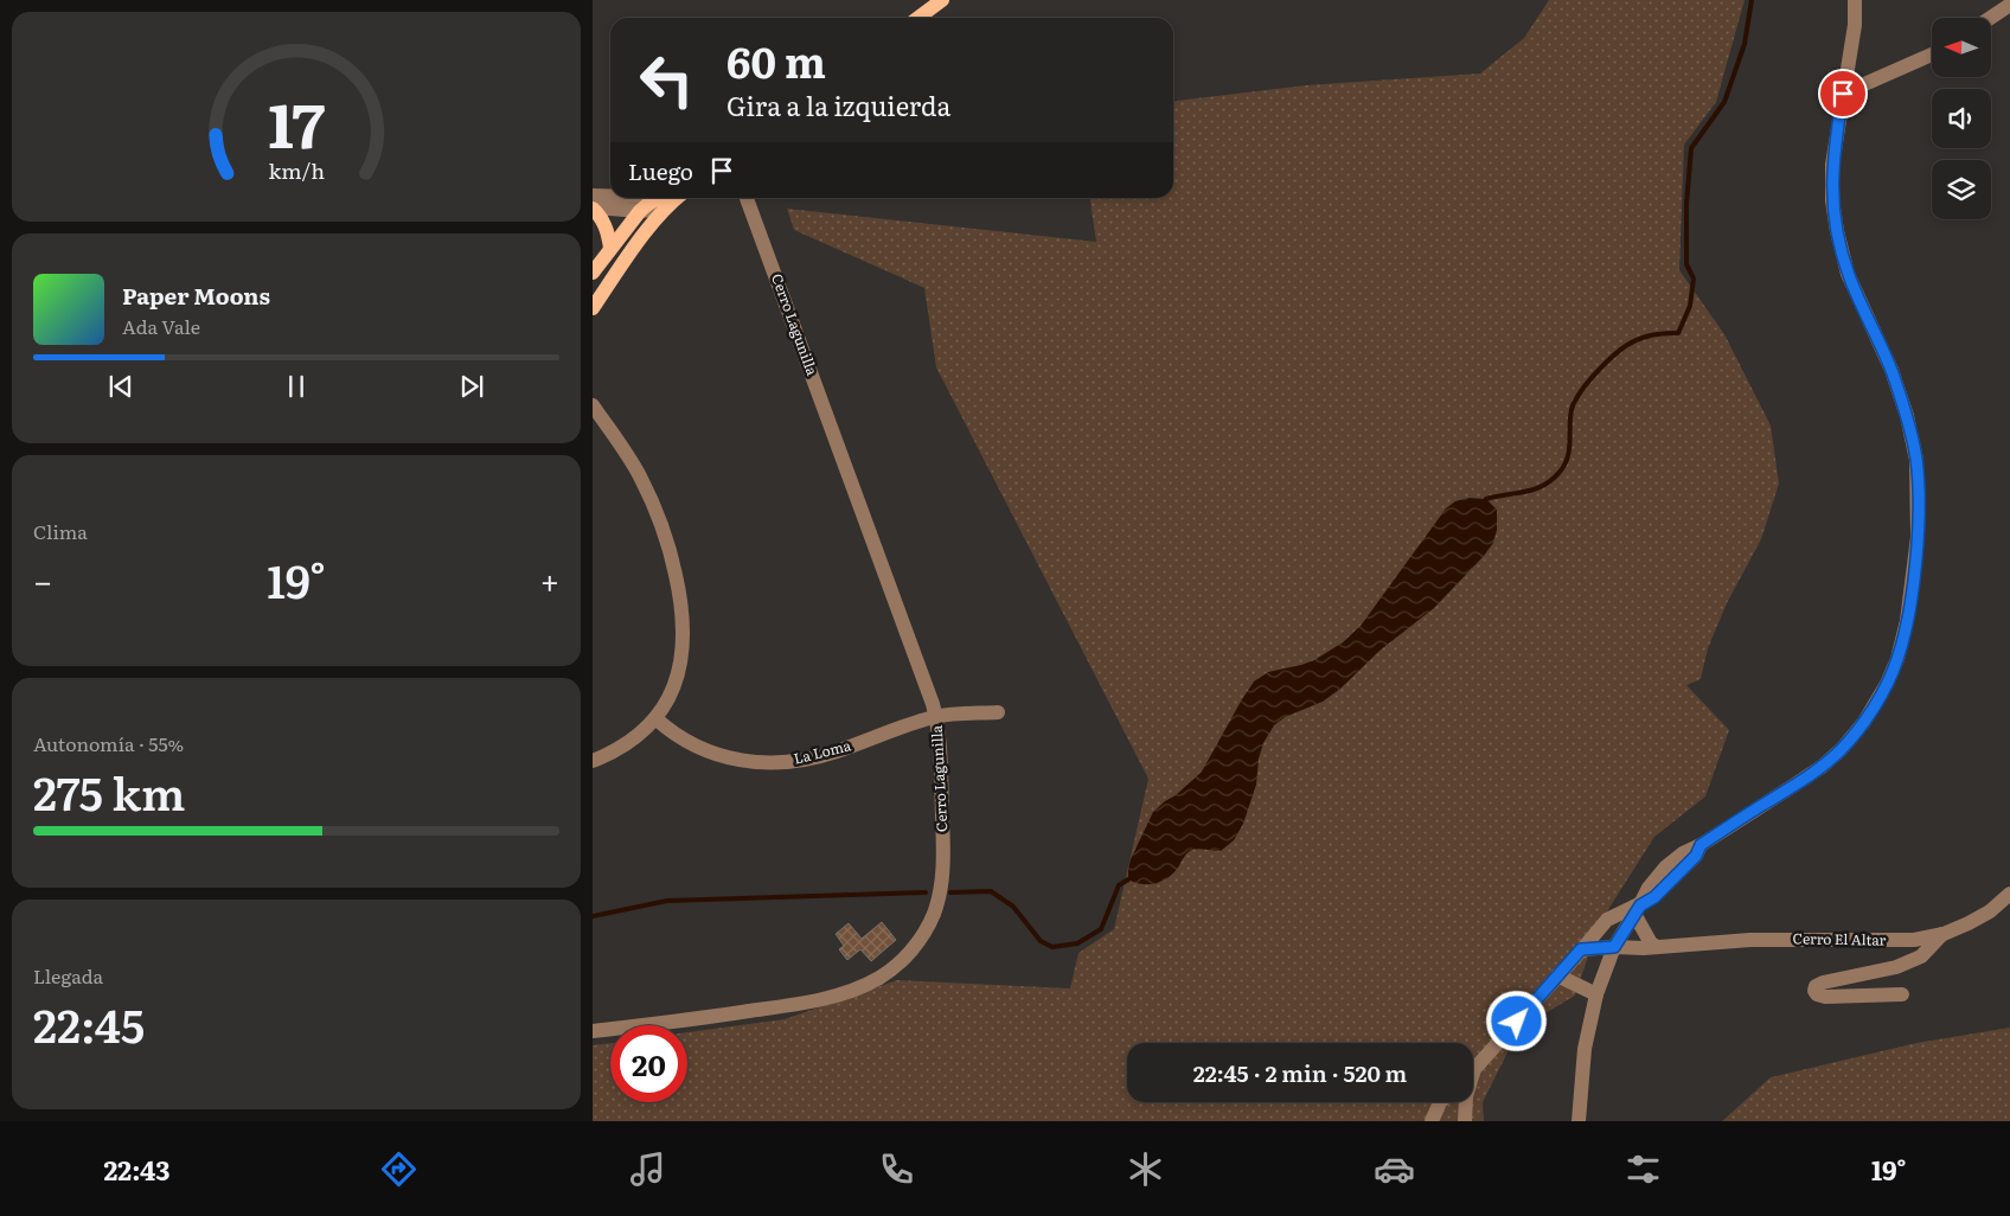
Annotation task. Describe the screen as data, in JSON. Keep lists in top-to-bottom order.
{
  "streets": {
    "street": ["Cerro Lagunilla", "La Loma", "Cerro El Altar"]
  },
  "crossings": [
    ["Cerro Lagunilla", "La Loma"]
  ],
  "north": "left",
  "page": {
    "turn": ["60 m", "Gira a la izquierda"],
    "then": "Luego",
    "song": ["Paper Moons", "Ada Vale"],
    "tile": [
      "Clima",
      ["Autonomía · 55%", "275 km"],
      ["Llegada", "22:45"]
    ],
    "heat": ["−", "19°", "+"],
    "limit": "20",
    "trip": "22:45 · 2 min · 520 m",
    "tabs": ["22:43", "19°"],
    "gauge": ["17", "km/h"]
  }
}
